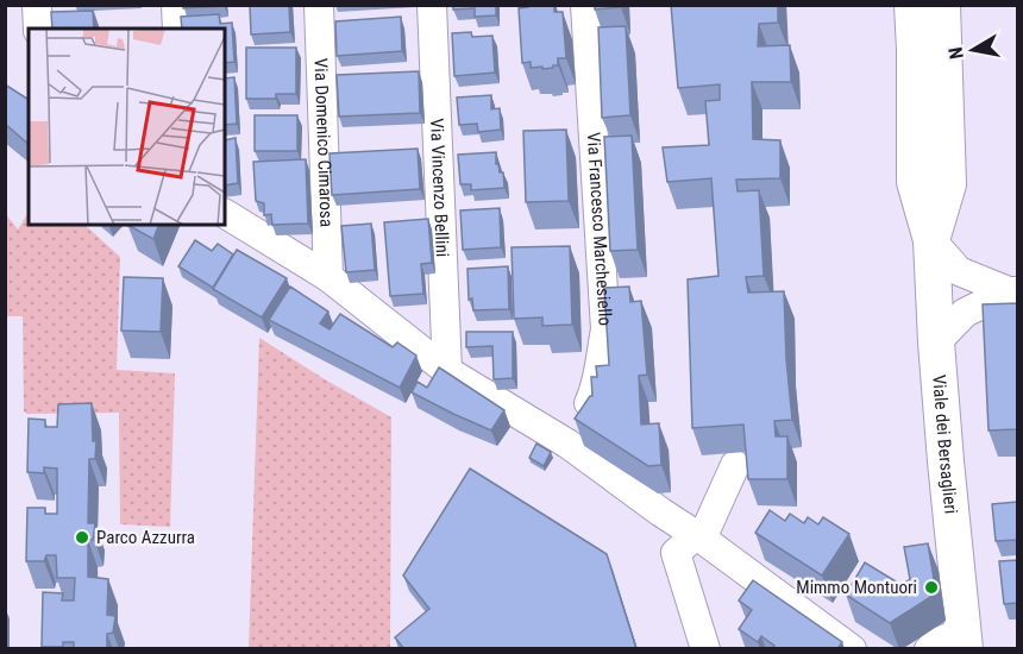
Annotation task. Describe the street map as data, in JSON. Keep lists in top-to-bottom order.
{
  "streets": {
    "main road": ["Viale dei Bersaglieri"],
    "street": ["Via Domenico Cimarosa", "Via Vincenzo Bellini", "Via Francesco Marchesiello"]
  },
  "places": ["Parco Azzurra", "Mimmo Montuori"],
  "north": "left"
}
